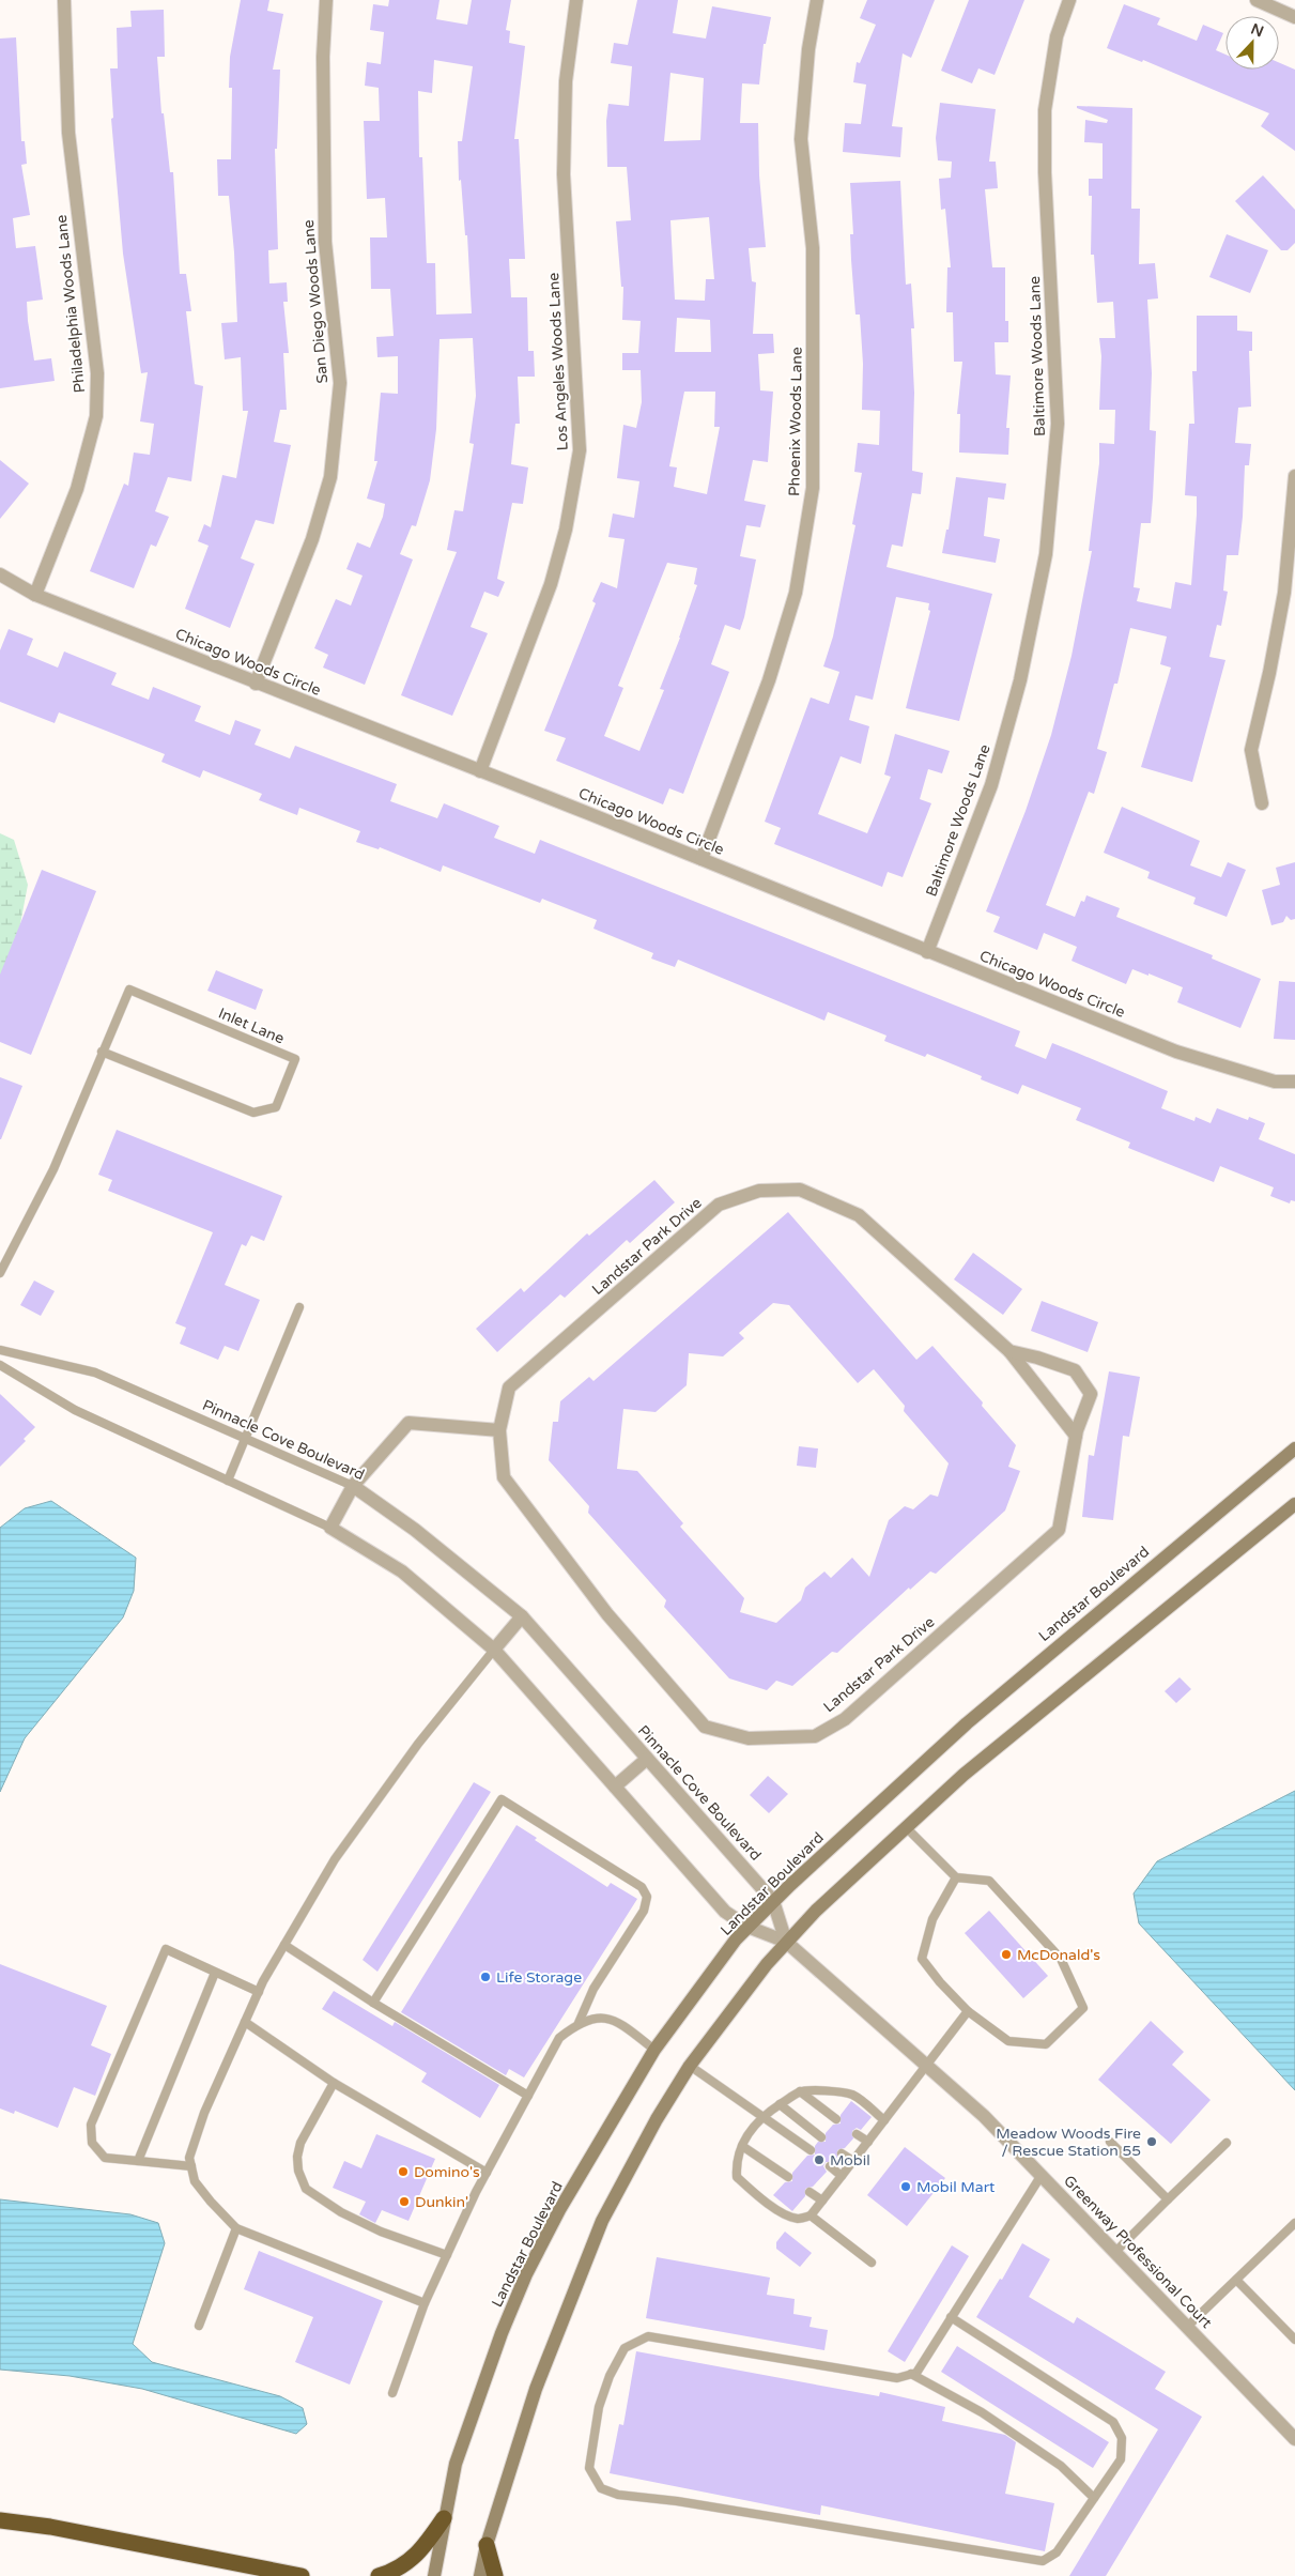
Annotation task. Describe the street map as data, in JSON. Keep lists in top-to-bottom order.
{
  "streets": {
    "street": [
      "San Diego Woods Lane",
      "Philadelphia Woods Lane",
      "Baltimore Woods Lane",
      "Los Angeles Woods Lane",
      "Phoenix Woods Lane",
      "Chicago Woods Circle",
      "Landstar Park Drive",
      "Pinnacle Cove Boulevard",
      "Landstar Boulevard",
      "Greenway Professional Court"
    ],
    "lane": ["Inlet Lane"]
  },
  "crossings": [
    ["San Diego Woods Lane", "Chicago Woods Circle"],
    ["Philadelphia Woods Lane", "Chicago Woods Circle"],
    ["Baltimore Woods Lane", "Chicago Woods Circle"],
    ["Los Angeles Woods Lane", "Chicago Woods Circle"],
    ["Phoenix Woods Lane", "Chicago Woods Circle"],
    ["Pinnacle Cove Boulevard", "Landstar Boulevard"],
    ["Pinnacle Cove Boulevard", "Greenway Professional Court"]
  ],
  "places": [
    "McDonald's",
    "Life Storage",
    "Meadow Woods Fire / Rescue Station 55",
    "Mobil",
    "Domino's",
    "Mobil Mart",
    "Dunkin'"
  ],
  "north": "top"
}
